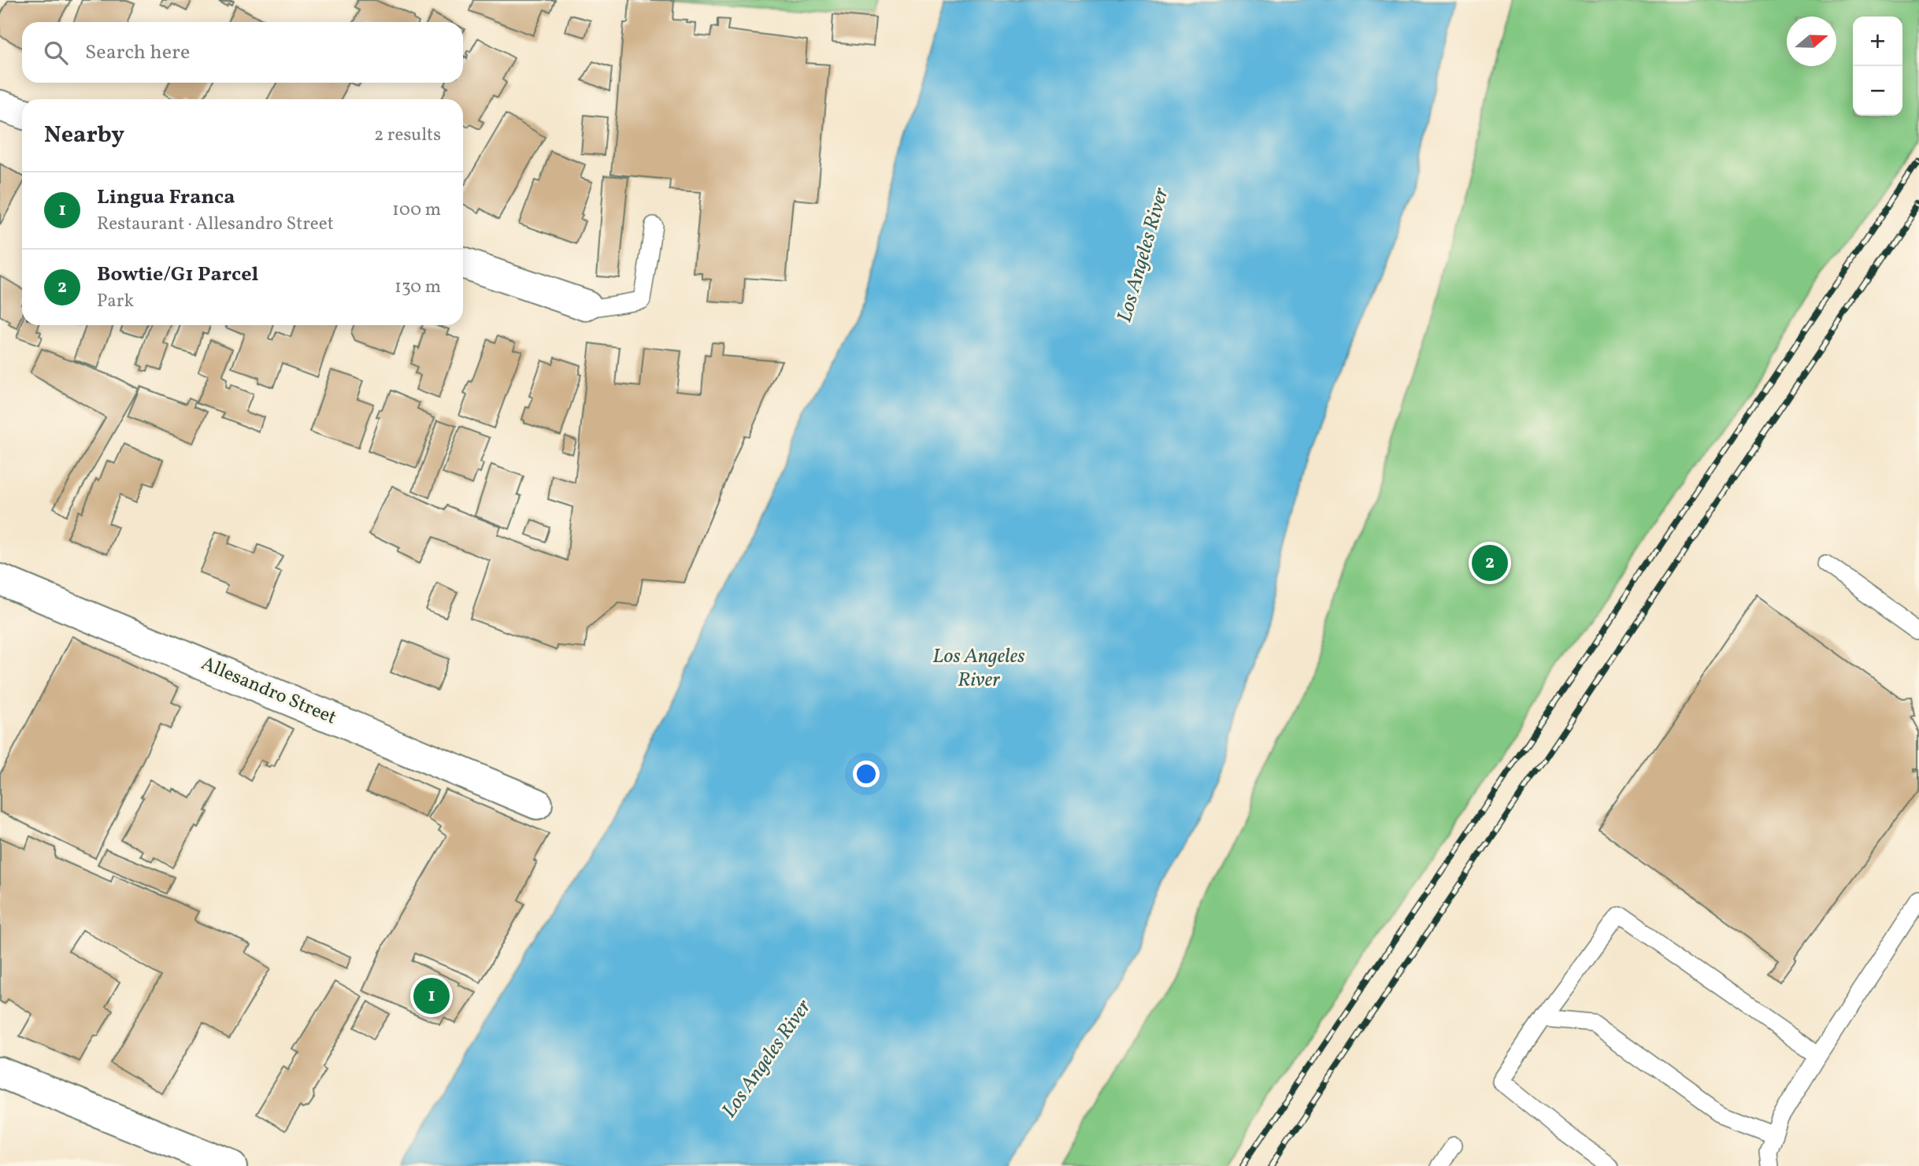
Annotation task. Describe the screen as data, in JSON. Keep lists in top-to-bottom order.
{
  "streets": {
    "street": ["Allesandro Street"]
  },
  "water": ["Los Angeles River"],
  "north": "right",
  "page": {
    "map_buttons": ["+", "−"],
    "search": "Search here",
    "heading": ["Nearby", "2 results"],
    "list": [
      {
        "mark": "1",
        "name": "Lingua Franca",
        "note": "Restaurant · Allesandro Street",
        "value": "100 m"
      },
      {
        "mark": "2",
        "name": "Bowtie/G1 Parcel",
        "note": "Park",
        "value": "130 m"
      }
    ],
    "pins": ["2", "1"]
  }
}
